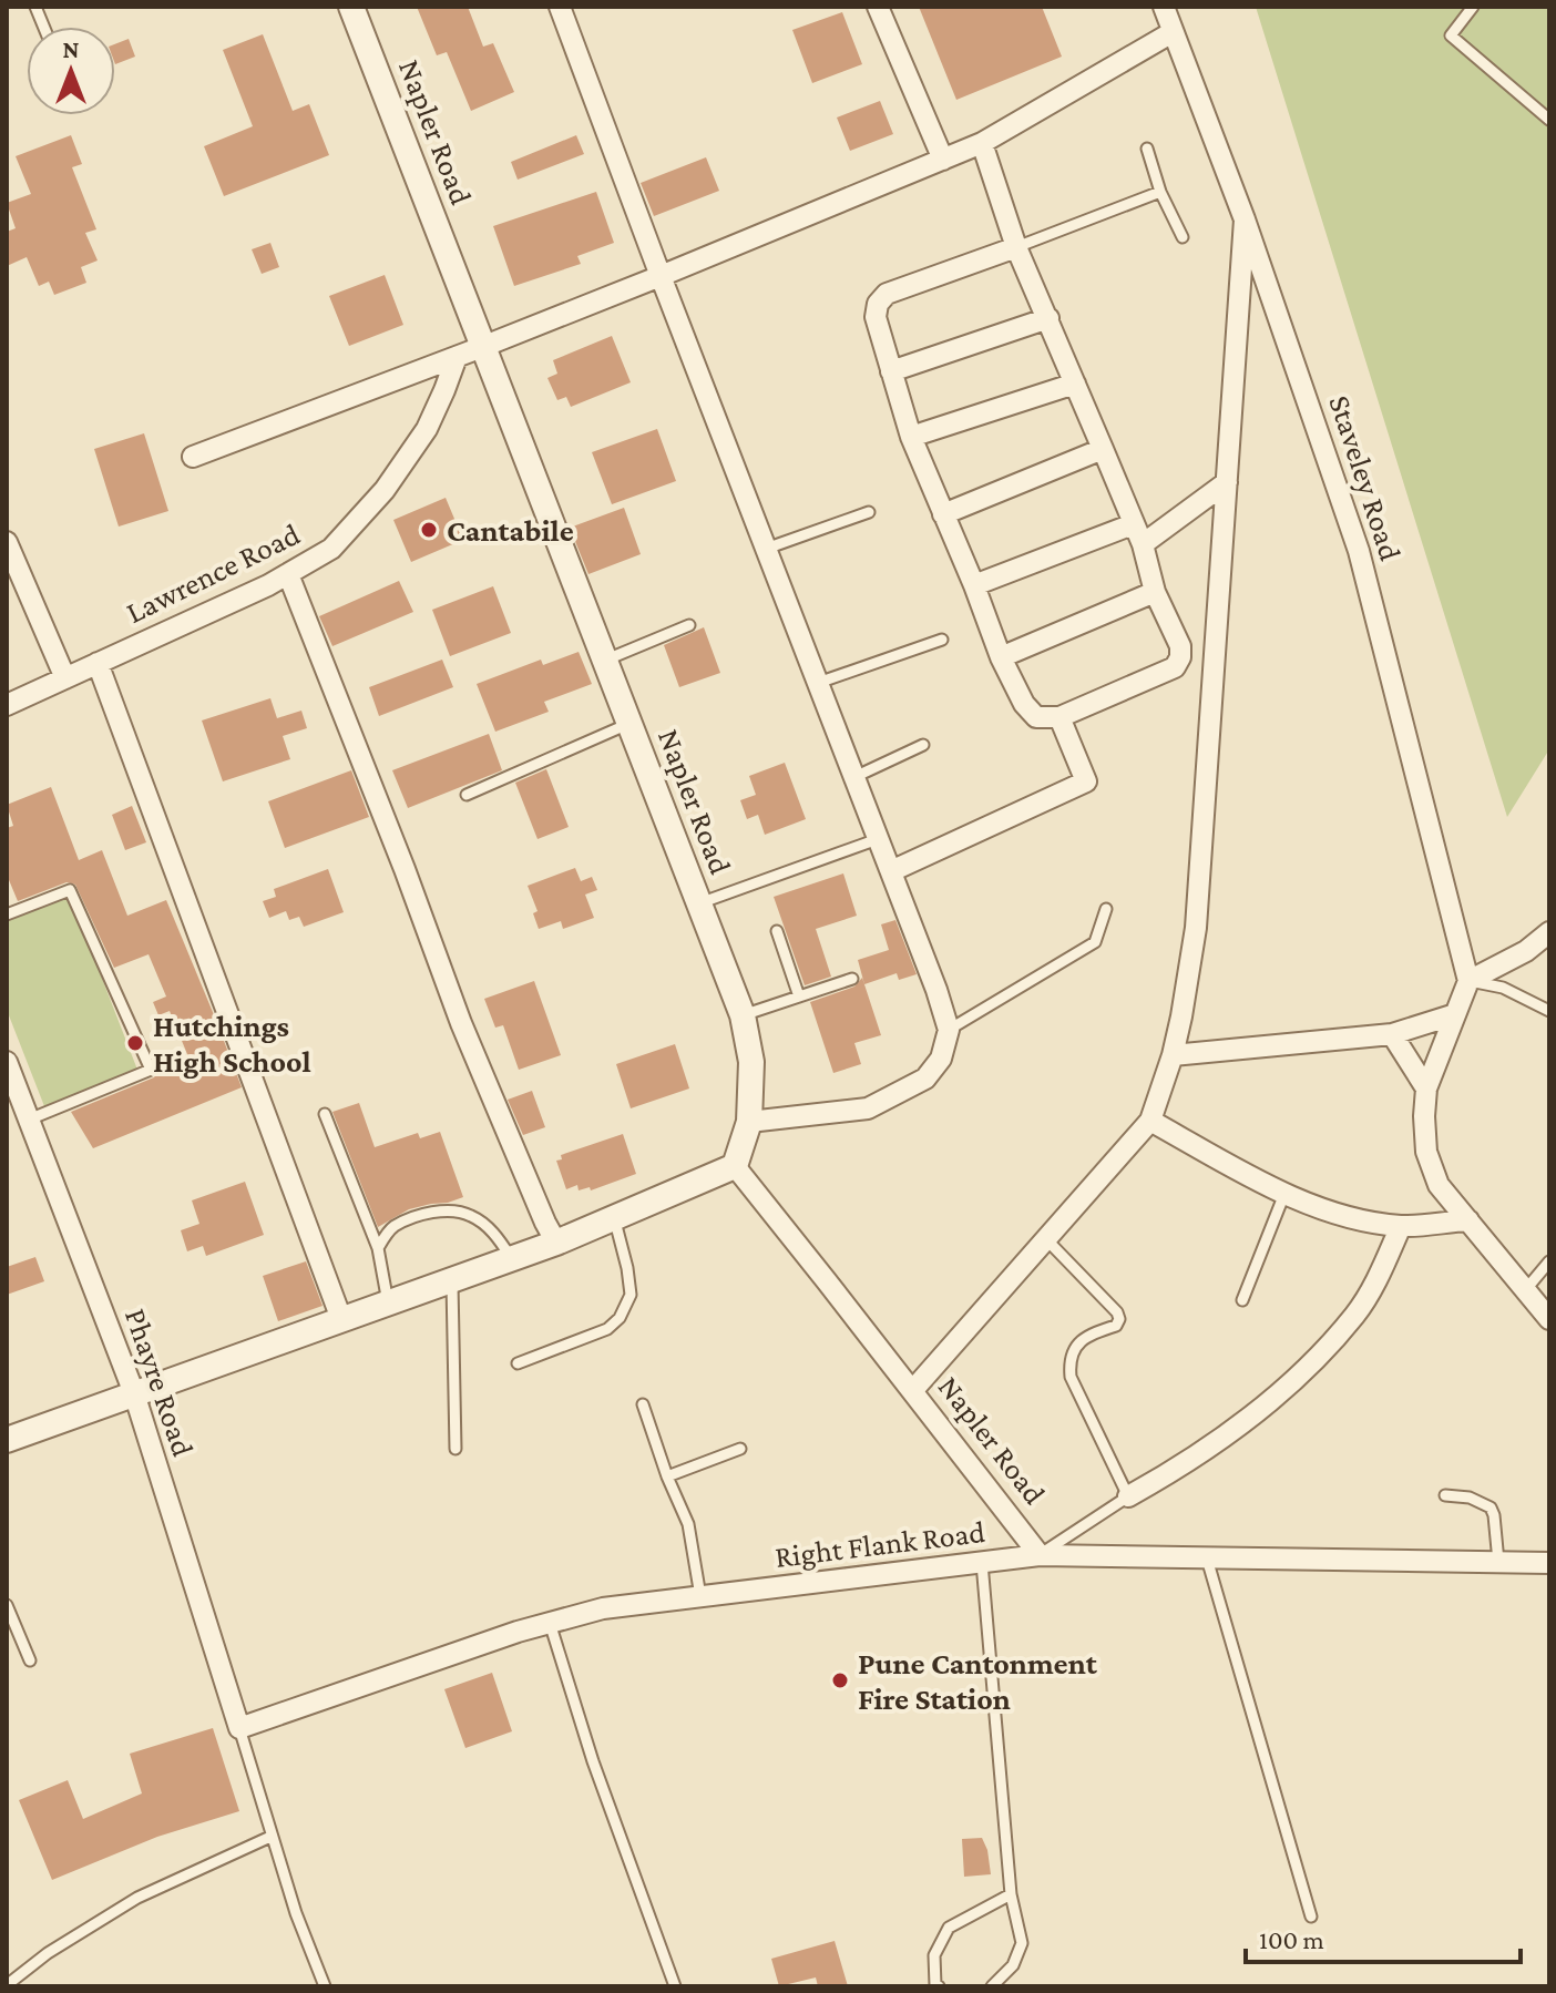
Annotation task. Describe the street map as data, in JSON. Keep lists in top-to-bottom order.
{
  "streets": {
    "street": [
      "Napler Road",
      "Staveley Road",
      "Lawrence Road",
      "Phayre Road",
      "Right Flank Road"
    ]
  },
  "crossings": [
    ["Napler Road", "Right Flank Road"],
    ["Phayre Road", "Right Flank Road"]
  ],
  "places": ["Cantabile", "Hutchings High School", "Pune Cantonment Fire Station"],
  "scale_bar": "100 m",
  "north": "top"
}
